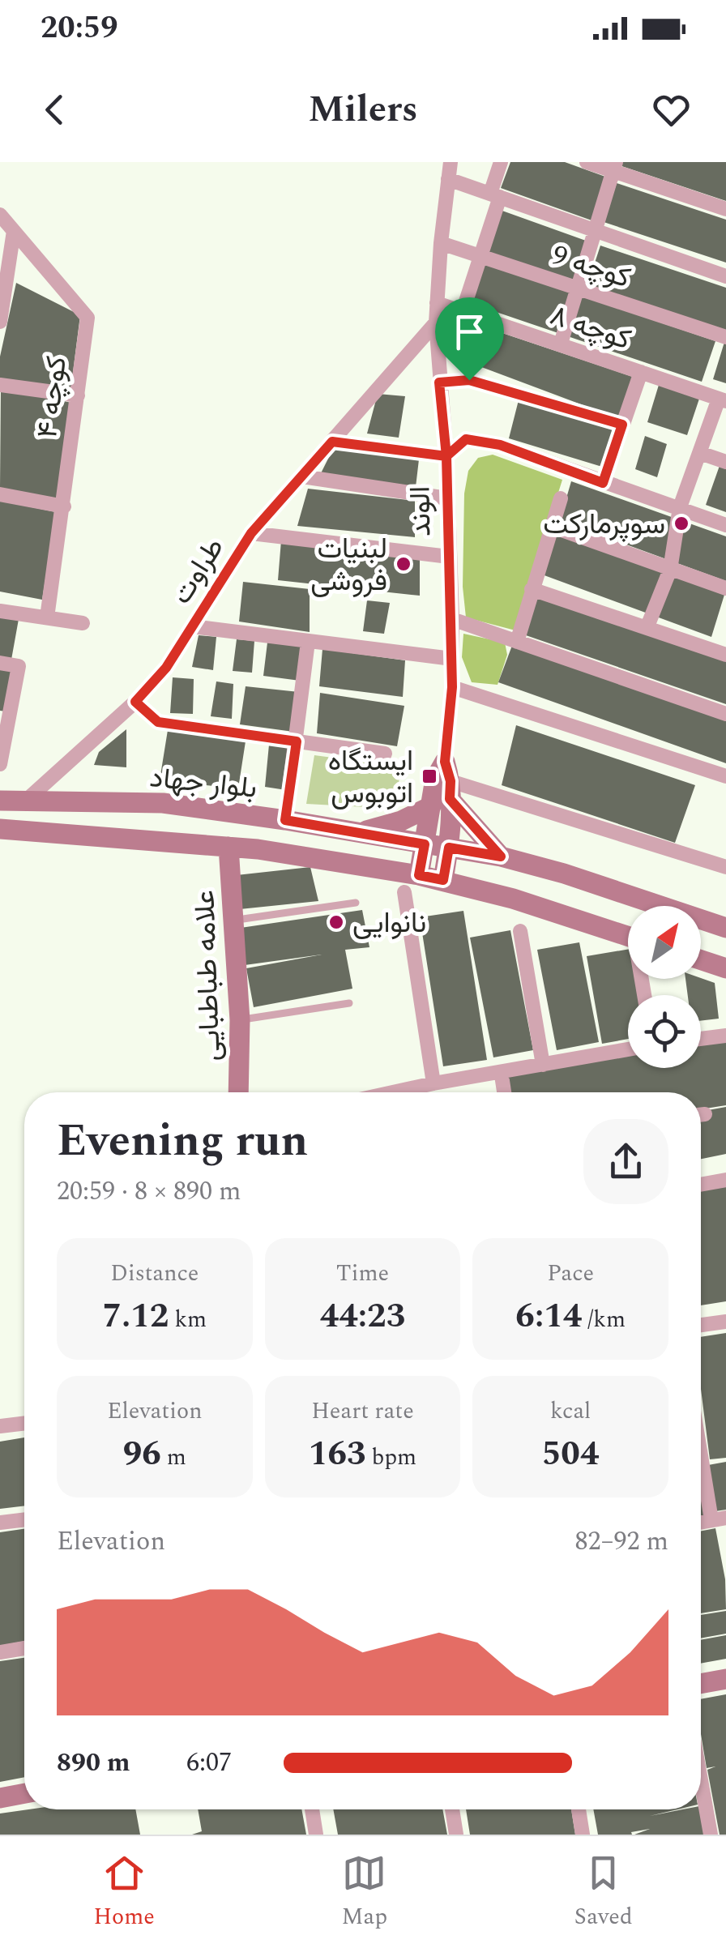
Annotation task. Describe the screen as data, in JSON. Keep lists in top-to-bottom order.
{
  "streets": {
    "main road": ["الوند", "بلوار جهاد", "علامه طباطبایی"],
    "street": [
      "کوچه 9",
      "کوچه ۸",
      "کوچه ۴",
      "طراوت"
    ]
  },
  "crossings": [
    ["کوچه 9", "الوند"],
    ["کوچه ۸", "الوند"],
    ["الوند", "طراوت"],
    ["الوند", "بلوار جهاد"],
    ["طراوت", "بلوار جهاد"]
  ],
  "places": {
    "other": ["سوپرمارکت", "لبنیات فروشی", "نانوایی"],
    "transit": ["ایستگاه اتوبوس"]
  },
  "north": "top right",
  "page": {
    "status": "20:59",
    "header": "Milers",
    "heading": ["Evening run", "20:59 · 8 × 890 m"],
    "stats": [
      ["Distance", "7.12 km"],
      ["Time", "44:23"],
      ["Pace", "6:14 /km"],
      ["Elevation", "96 m"],
      ["Heart rate", "163 bpm"],
      ["kcal", "504"]
    ],
    "chart": ["Elevation", "82–92 m"],
    "list": [
      {
        "name": "890 m",
        "note": "6:07"
      }
    ],
    "tabs": ["Home", "Map", "Saved"]
  }
}
